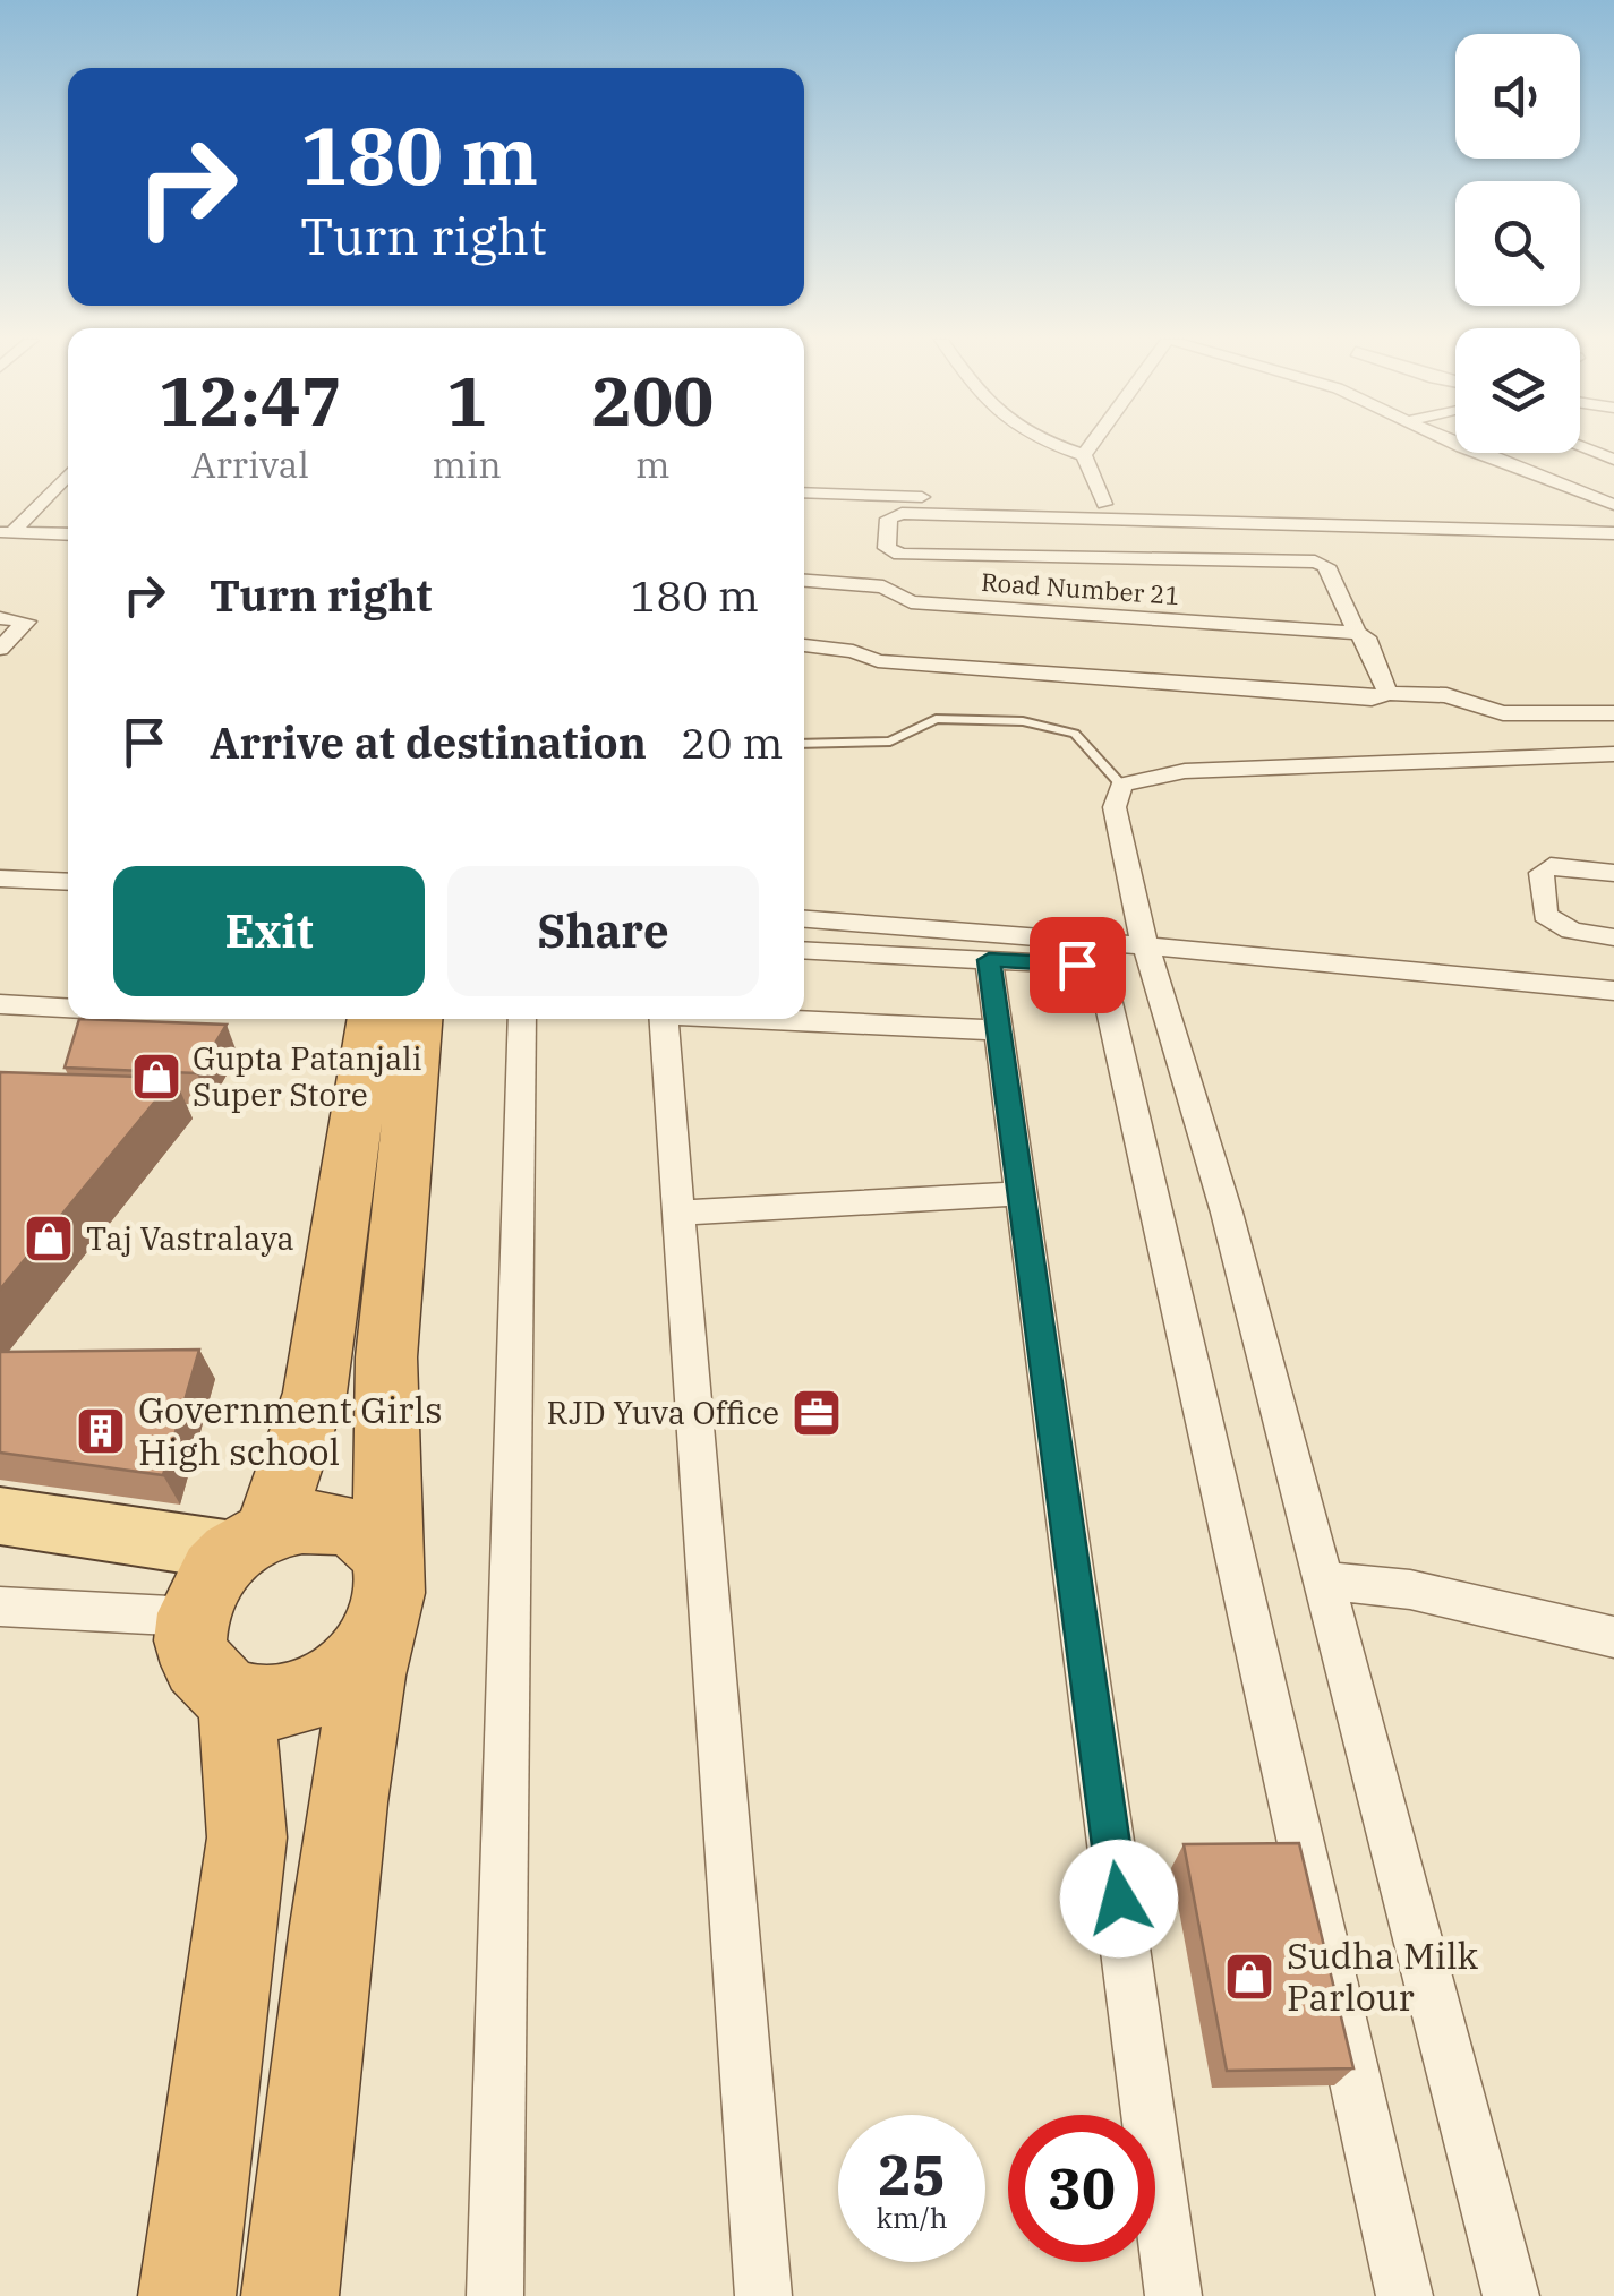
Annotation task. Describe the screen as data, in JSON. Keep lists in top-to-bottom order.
{
  "streets": {
    "street": ["Road Number 21"]
  },
  "places": {
    "shop": ["Gupta Patanjali Super Store", "Taj Vastralaya", "Sudha Milk Parlour"],
    "office": ["RJD Yuva Office"],
    "building": ["Government Girls High school"]
  },
  "page": {
    "turn": ["180 m", "Turn right"],
    "eta": [
      "12:47",
      "Arrival",
      "1",
      "min",
      "200",
      "m"
    ],
    "list": [
      {
        "name": "Turn right",
        "value": "180 m"
      },
      {
        "name": "Arrive at destination",
        "value": "20 m"
      }
    ],
    "buttons": ["Exit", "Share"],
    "speed": "25 km/h",
    "limit": "30"
  }
}
